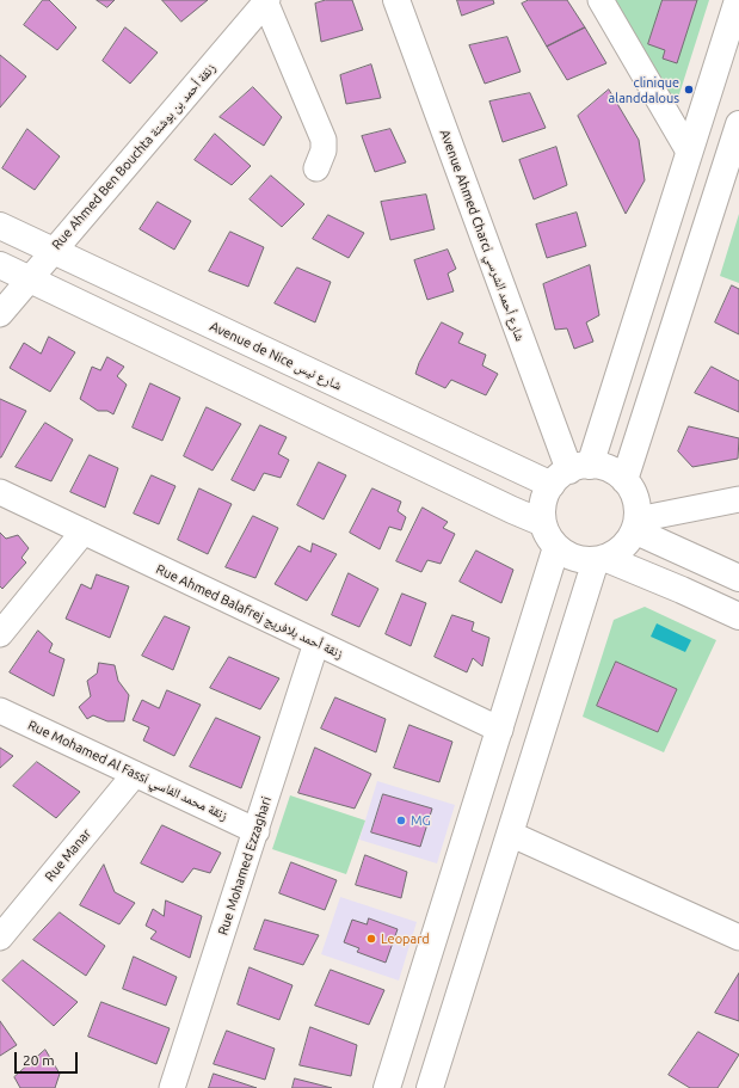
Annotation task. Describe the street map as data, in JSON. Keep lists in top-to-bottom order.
{
  "streets": {
    "main road": ["Avenue Ahmed Charci شارع أحمد الشرسي", "Avenue de Nice شارع نيس"],
    "street": [
      "Rue Ahmed Ben Bouchta زنقة أحمد بن بوشتة",
      "Rue Ahmed Balafrej زنقة أحمد بلافريج",
      "Rue Mohamed Al Fassi زنقة محمد الفاسي",
      "Rue Manar",
      "Rue Mohamed Ezzaghari"
    ]
  },
  "crossings": [
    ["Rue Ahmed Ben Bouchta زنقة أحمد بن بوشتة", "Avenue de Nice شارع نيس"],
    ["Avenue Ahmed Charci شارع أحمد الشرسي", "Avenue de Nice شارع نيس"],
    ["Rue Ahmed Balafrej زنقة أحمد بلافريج", "Rue Mohamed Ezzaghari"],
    ["Rue Mohamed Al Fassi زنقة محمد الفاسي", "Rue Manar"],
    ["Rue Mohamed Al Fassi زنقة محمد الفاسي", "Rue Mohamed Ezzaghari"]
  ],
  "places": ["clinique alanddalous", "MG", "Leopard"],
  "scale_bar": "20 m"
}
